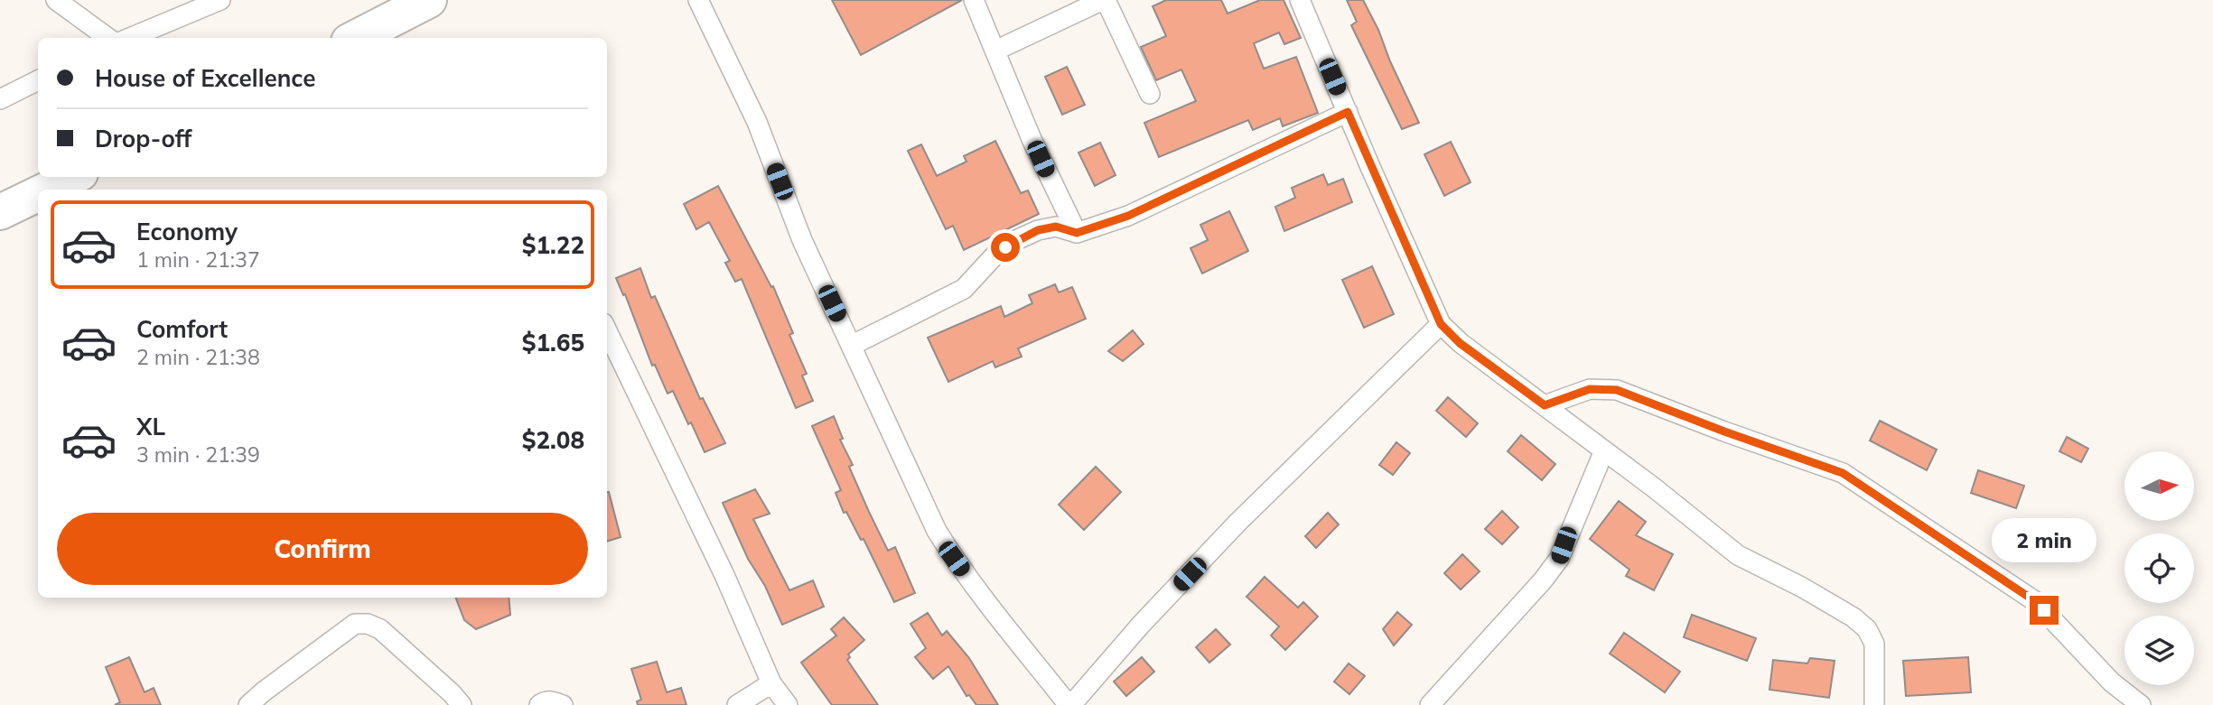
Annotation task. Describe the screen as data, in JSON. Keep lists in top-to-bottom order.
{
  "north": "right",
  "page": {
    "banner": ["House of Excellence", "Drop-off"],
    "list": [
      {
        "name": "Economy",
        "note": "1 min · 21:37",
        "value": "$1.22"
      },
      {
        "name": "Comfort",
        "note": "2 min · 21:38",
        "value": "$1.65"
      },
      {
        "name": "XL",
        "note": "3 min · 21:39",
        "value": "$2.08"
      }
    ],
    "buttons": "Confirm",
    "bubble": "2 min"
  }
}
